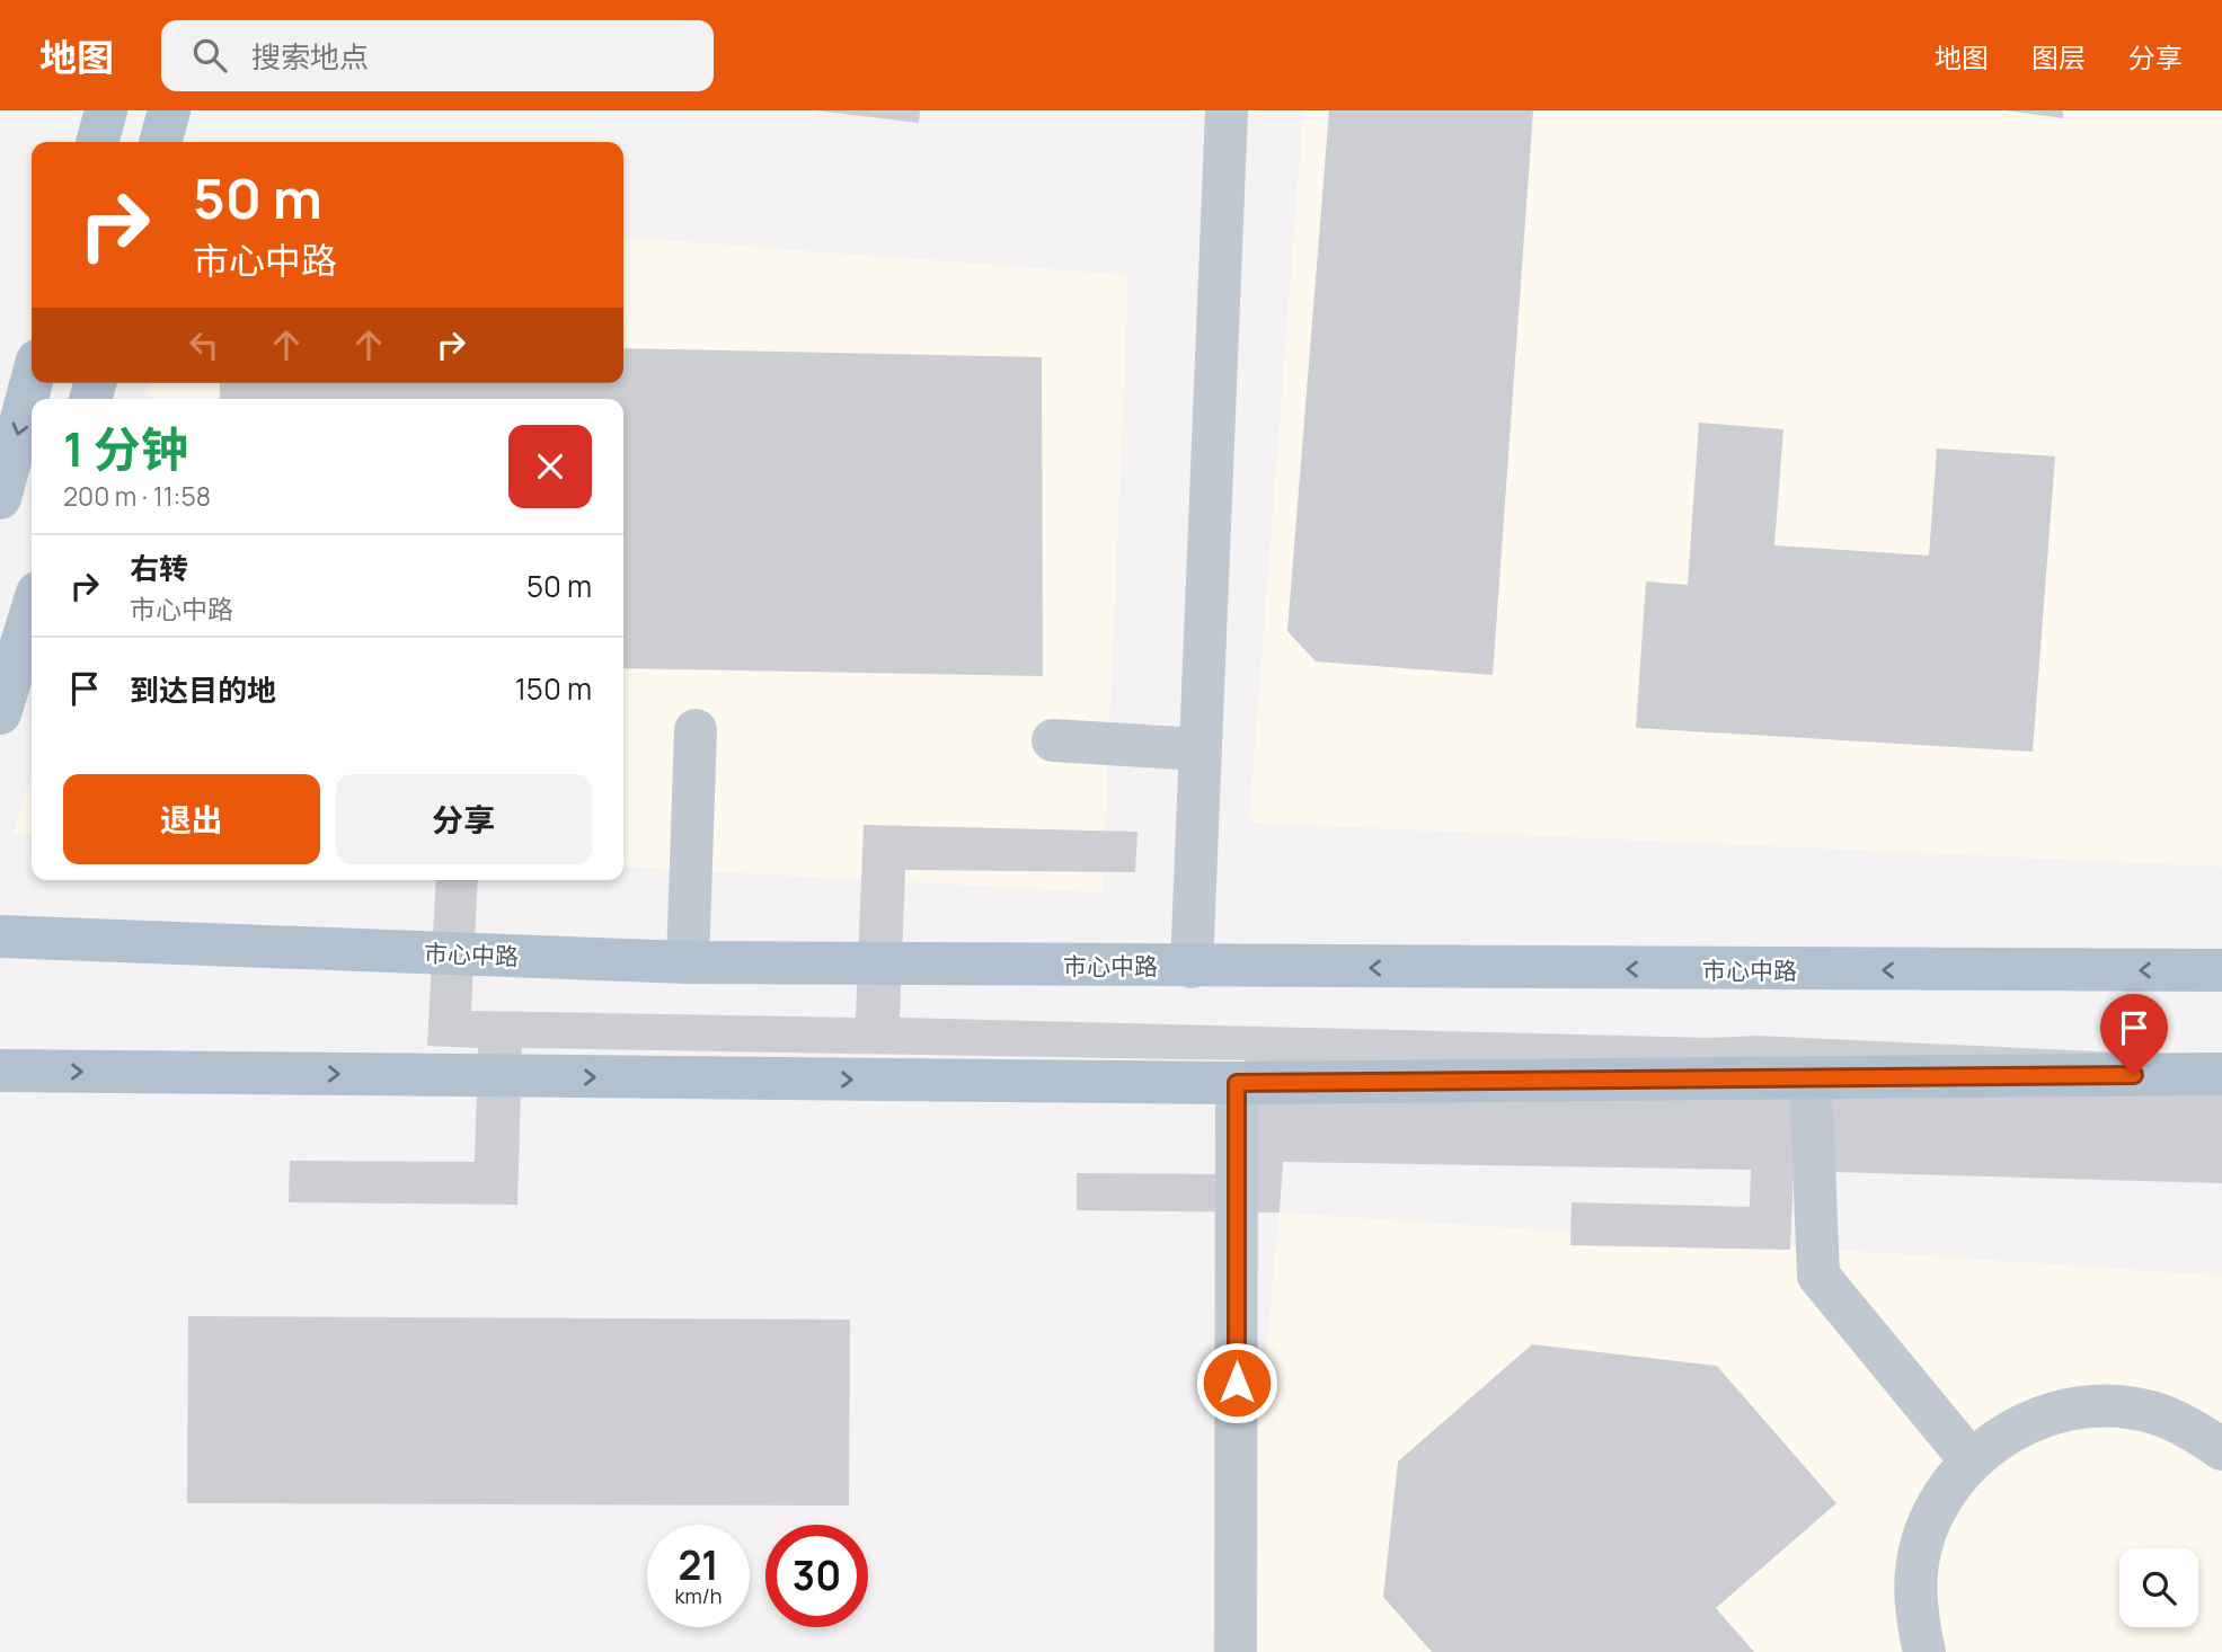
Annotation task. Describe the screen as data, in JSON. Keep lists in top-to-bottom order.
{
  "streets": {
    "main road": ["市心中路"]
  },
  "page": {
    "header": "地图",
    "search": "搜索地点",
    "nav": ["地图", "图层", "分享"],
    "turn": ["50 m", "市心中路"],
    "heading": ["1 分钟", "200 m · 11:58"],
    "list": [
      {
        "name": "右转",
        "note": "市心中路",
        "value": "50 m"
      },
      {
        "name": "到达目的地",
        "value": "150 m"
      }
    ],
    "buttons": ["退出", "分享"],
    "speed": "21 km/h",
    "limit": "30"
  }
}
